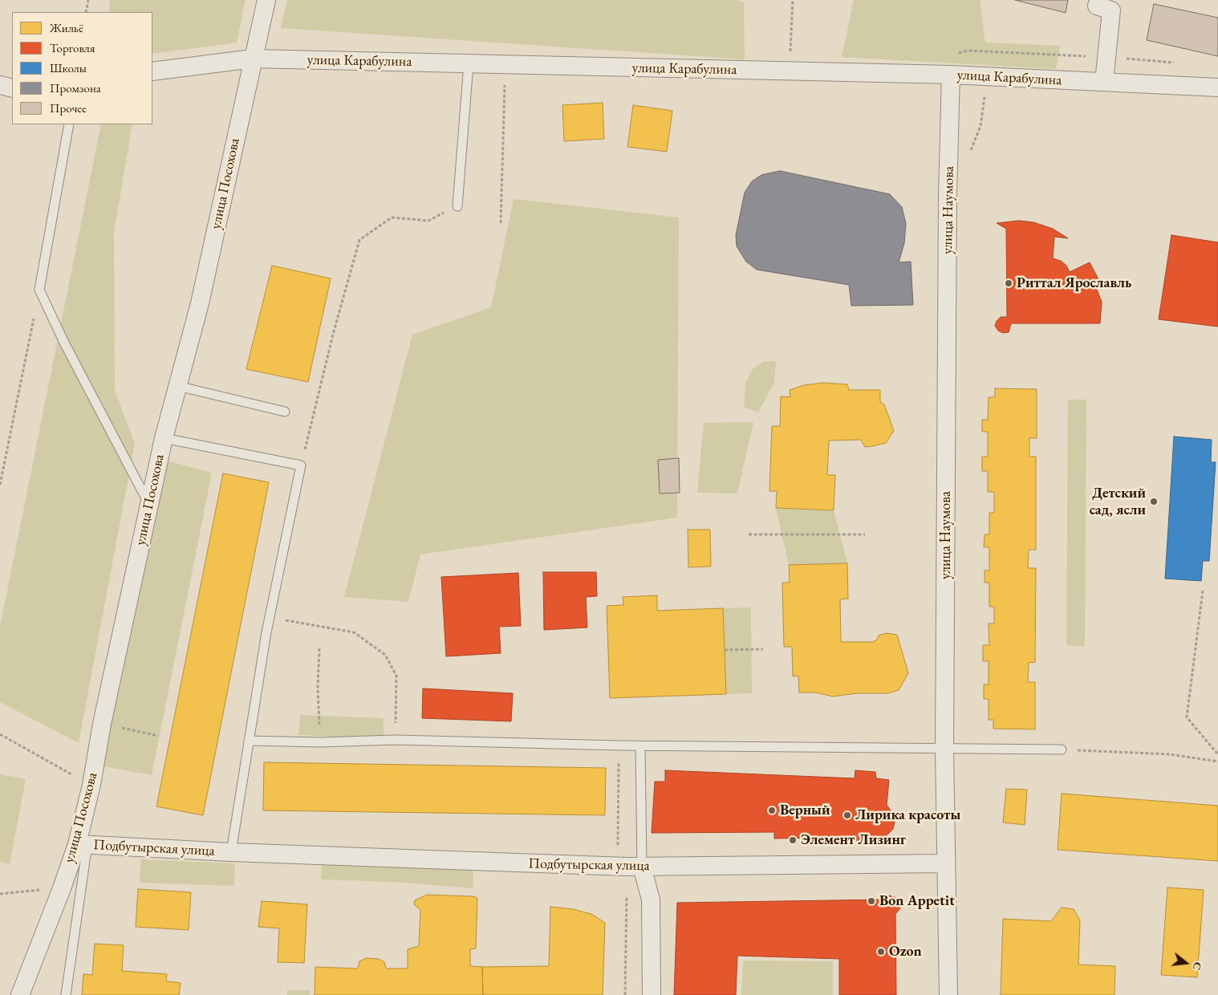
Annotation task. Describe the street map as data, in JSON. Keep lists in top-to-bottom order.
{
  "streets": {
    "street": [
      "улица Карабулина",
      "улица Посохова",
      "улица Наумова",
      "Подбутырская улица"
    ]
  },
  "crossings": [
    ["улица Карабулина", "улица Посохова"],
    ["улица Карабулина", "улица Наумова"],
    ["улица Посохова", "Подбутырская улица"],
    ["улица Наумова", "Подбутырская улица"]
  ],
  "places": [
    "Риттал Ярославль",
    "Детский сад, ясли",
    "Верный",
    "Лирика красоты",
    "Элемент Лизинг",
    "Bon Appetit",
    "Ozon"
  ],
  "legend": [
    "Жильё",
    "Торговля",
    "Школы",
    "Промзона",
    "Прочее"
  ],
  "north": "right"
}
